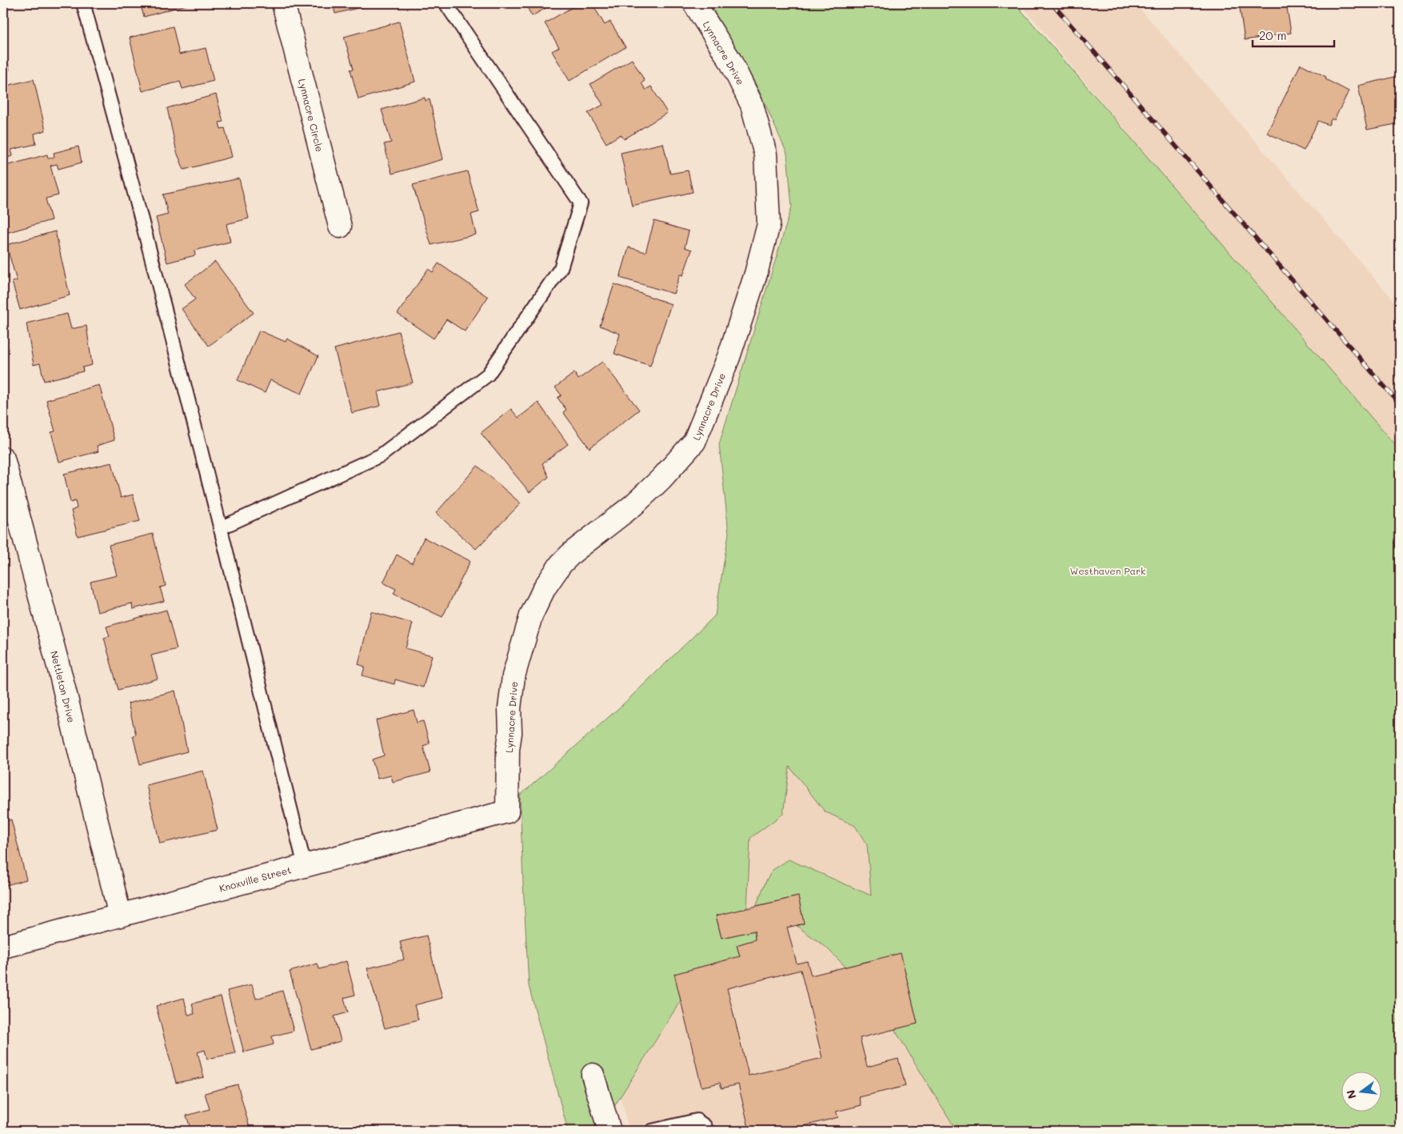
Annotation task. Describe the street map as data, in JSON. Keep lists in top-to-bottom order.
{
  "streets": {
    "street": [
      "Lynnacre Drive",
      "Lynnacre Circle",
      "Nettleton Drive",
      "Knoxville Street"
    ]
  },
  "crossings": [
    ["Lynnacre Drive", "Knoxville Street"],
    ["Nettleton Drive", "Knoxville Street"]
  ],
  "parks": ["Westhaven Park"],
  "scale_bar": "20 m",
  "north": "left"
}
